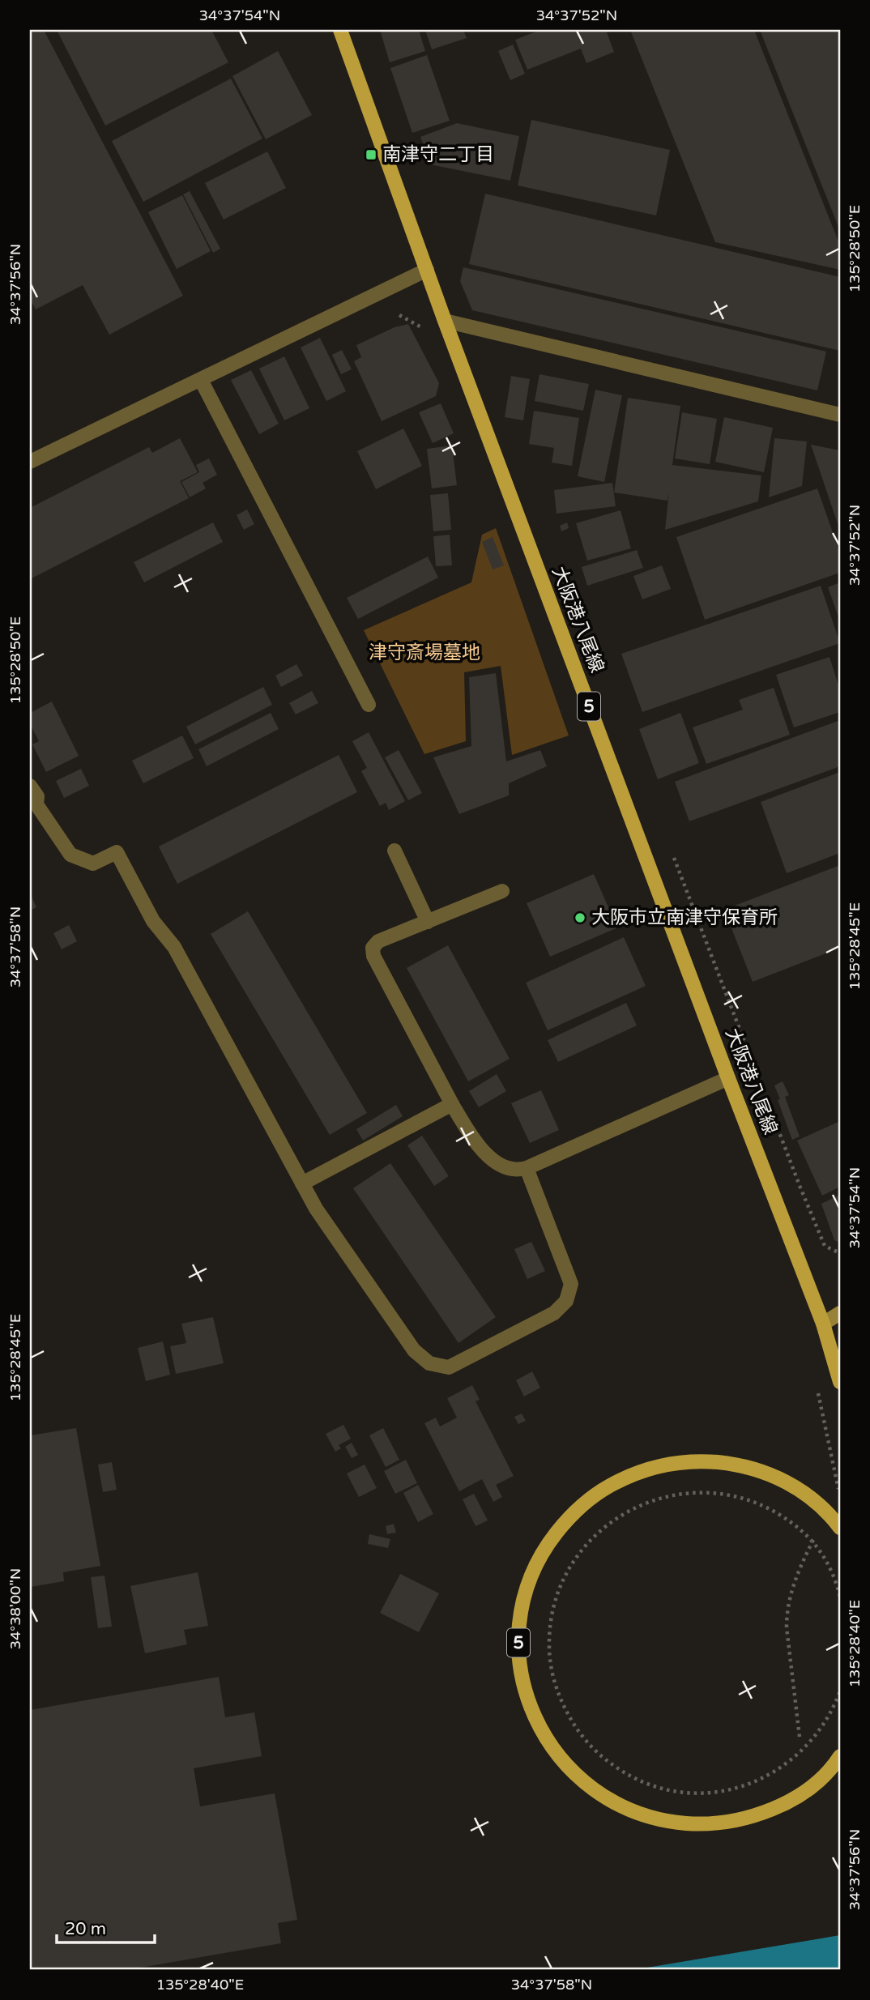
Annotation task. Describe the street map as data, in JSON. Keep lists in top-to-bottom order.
{
  "streets": {
    "main road": ["大阪港八尾線", "5"]
  },
  "parks": ["津守斎場墓地"],
  "places": {
    "transit": ["南津守二丁目"],
    "other": ["大阪市立南津守保育所"]
  },
  "scale_bar": "20 m",
  "coordinates": [
    "34°37'54\"N",
    "34°37'52\"N",
    "135°28'50\"E",
    "34°37'56\"N",
    "135°28'45\"E",
    "34°37'58\"N",
    "34°38'00\"N",
    "135°28'40\"E"
  ]
}
